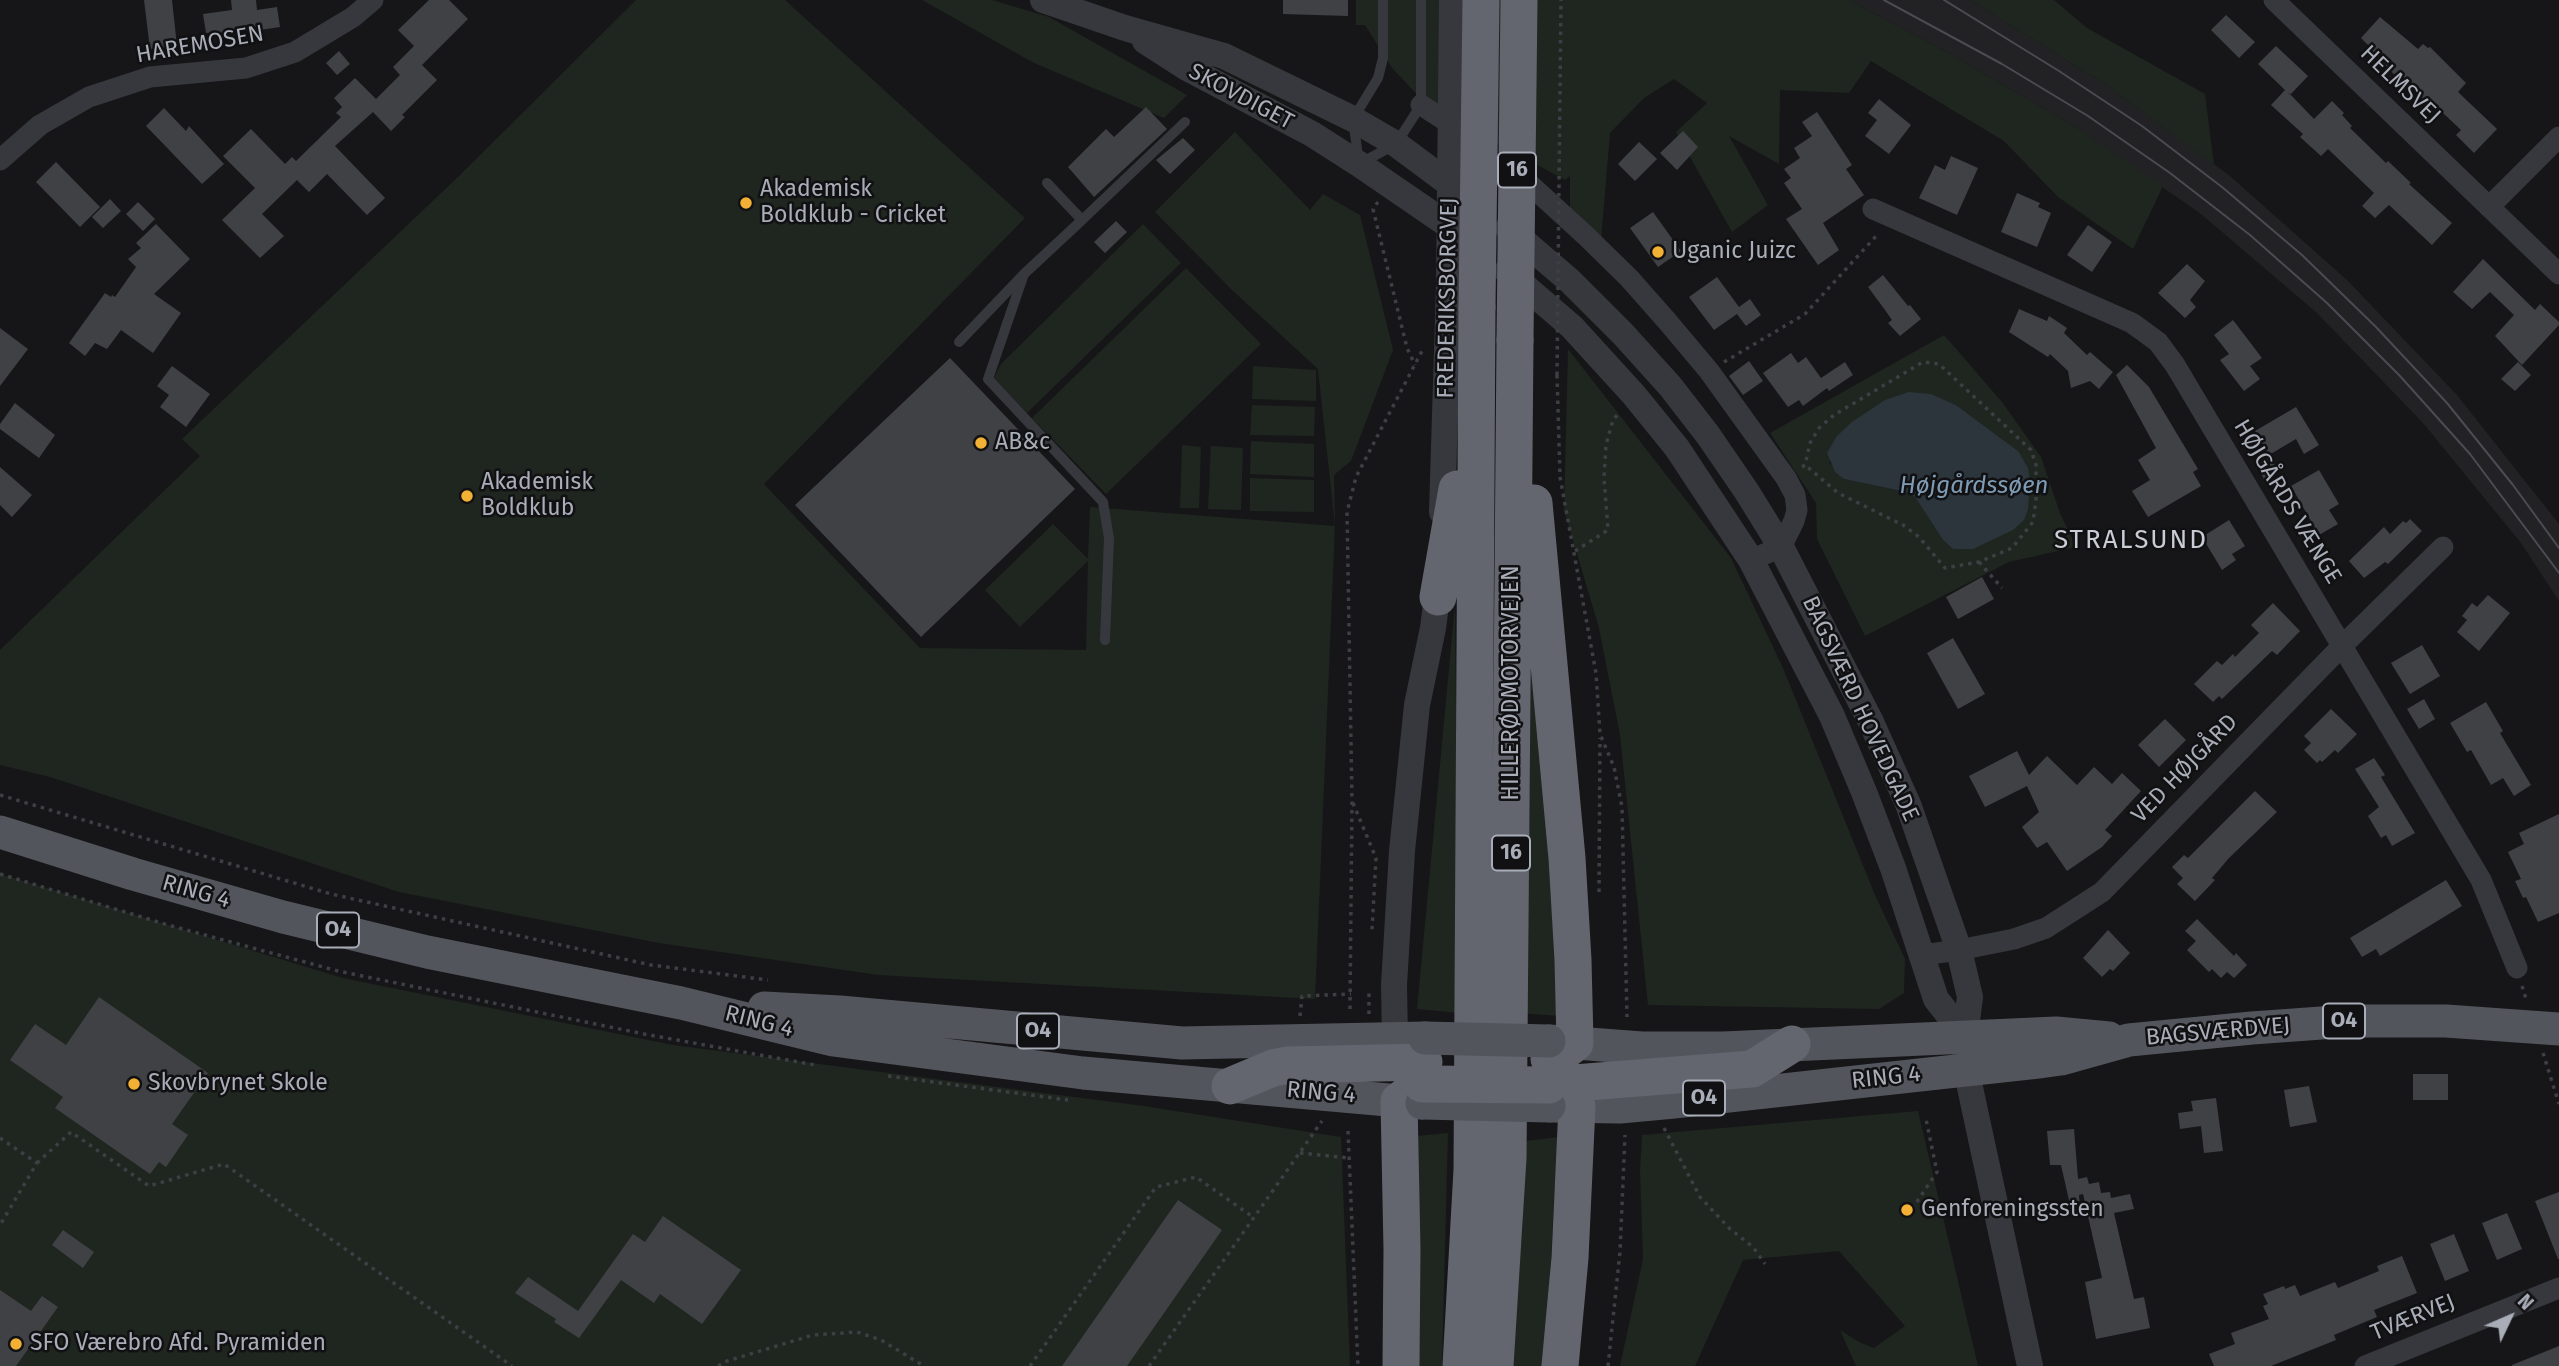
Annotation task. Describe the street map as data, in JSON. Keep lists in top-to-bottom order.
{
  "streets": {
    "highway": ["16", "HILLERØDMOTORVEJEN"],
    "main road": ["RING 4", "O4", "BAGSVÆRDVEJ"],
    "street": [
      "HAREMOSEN",
      "HELMSVEJ",
      "SKOVDIGET",
      "FREDERIKSBORGVEJ",
      "HØJGÅRDS VÆNGE",
      "BAGSVÆRD HOVEDGADE",
      "VED HØJGÅRD",
      "TVÆRVEJ"
    ]
  },
  "crossings": [
    ["SKOVDIGET", "BAGSVÆRD HOVEDGADE"],
    ["FREDERIKSBORGVEJ", "HILLERØDMOTORVEJEN"],
    ["FREDERIKSBORGVEJ", "RING 4"],
    ["HØJGÅRDS VÆNGE", "VED HØJGÅRD"],
    ["BAGSVÆRD HOVEDGADE", "VED HØJGÅRD"],
    ["BAGSVÆRD HOVEDGADE", "RING 4"],
    ["BAGSVÆRD HOVEDGADE", "BAGSVÆRDVEJ"],
    ["RING 4", "BAGSVÆRDVEJ"]
  ],
  "districts": ["STRALSUND"],
  "water": ["Højgårdssøen"],
  "places": [
    "Akademisk Boldklub - Cricket",
    "Uganic Juizc",
    "AB&c",
    "Akademisk Boldklub",
    "Skovbrynet Skole",
    "Genforeningssten",
    "SFO Værebro Afd. Pyramiden"
  ],
  "north": "top right"
}
